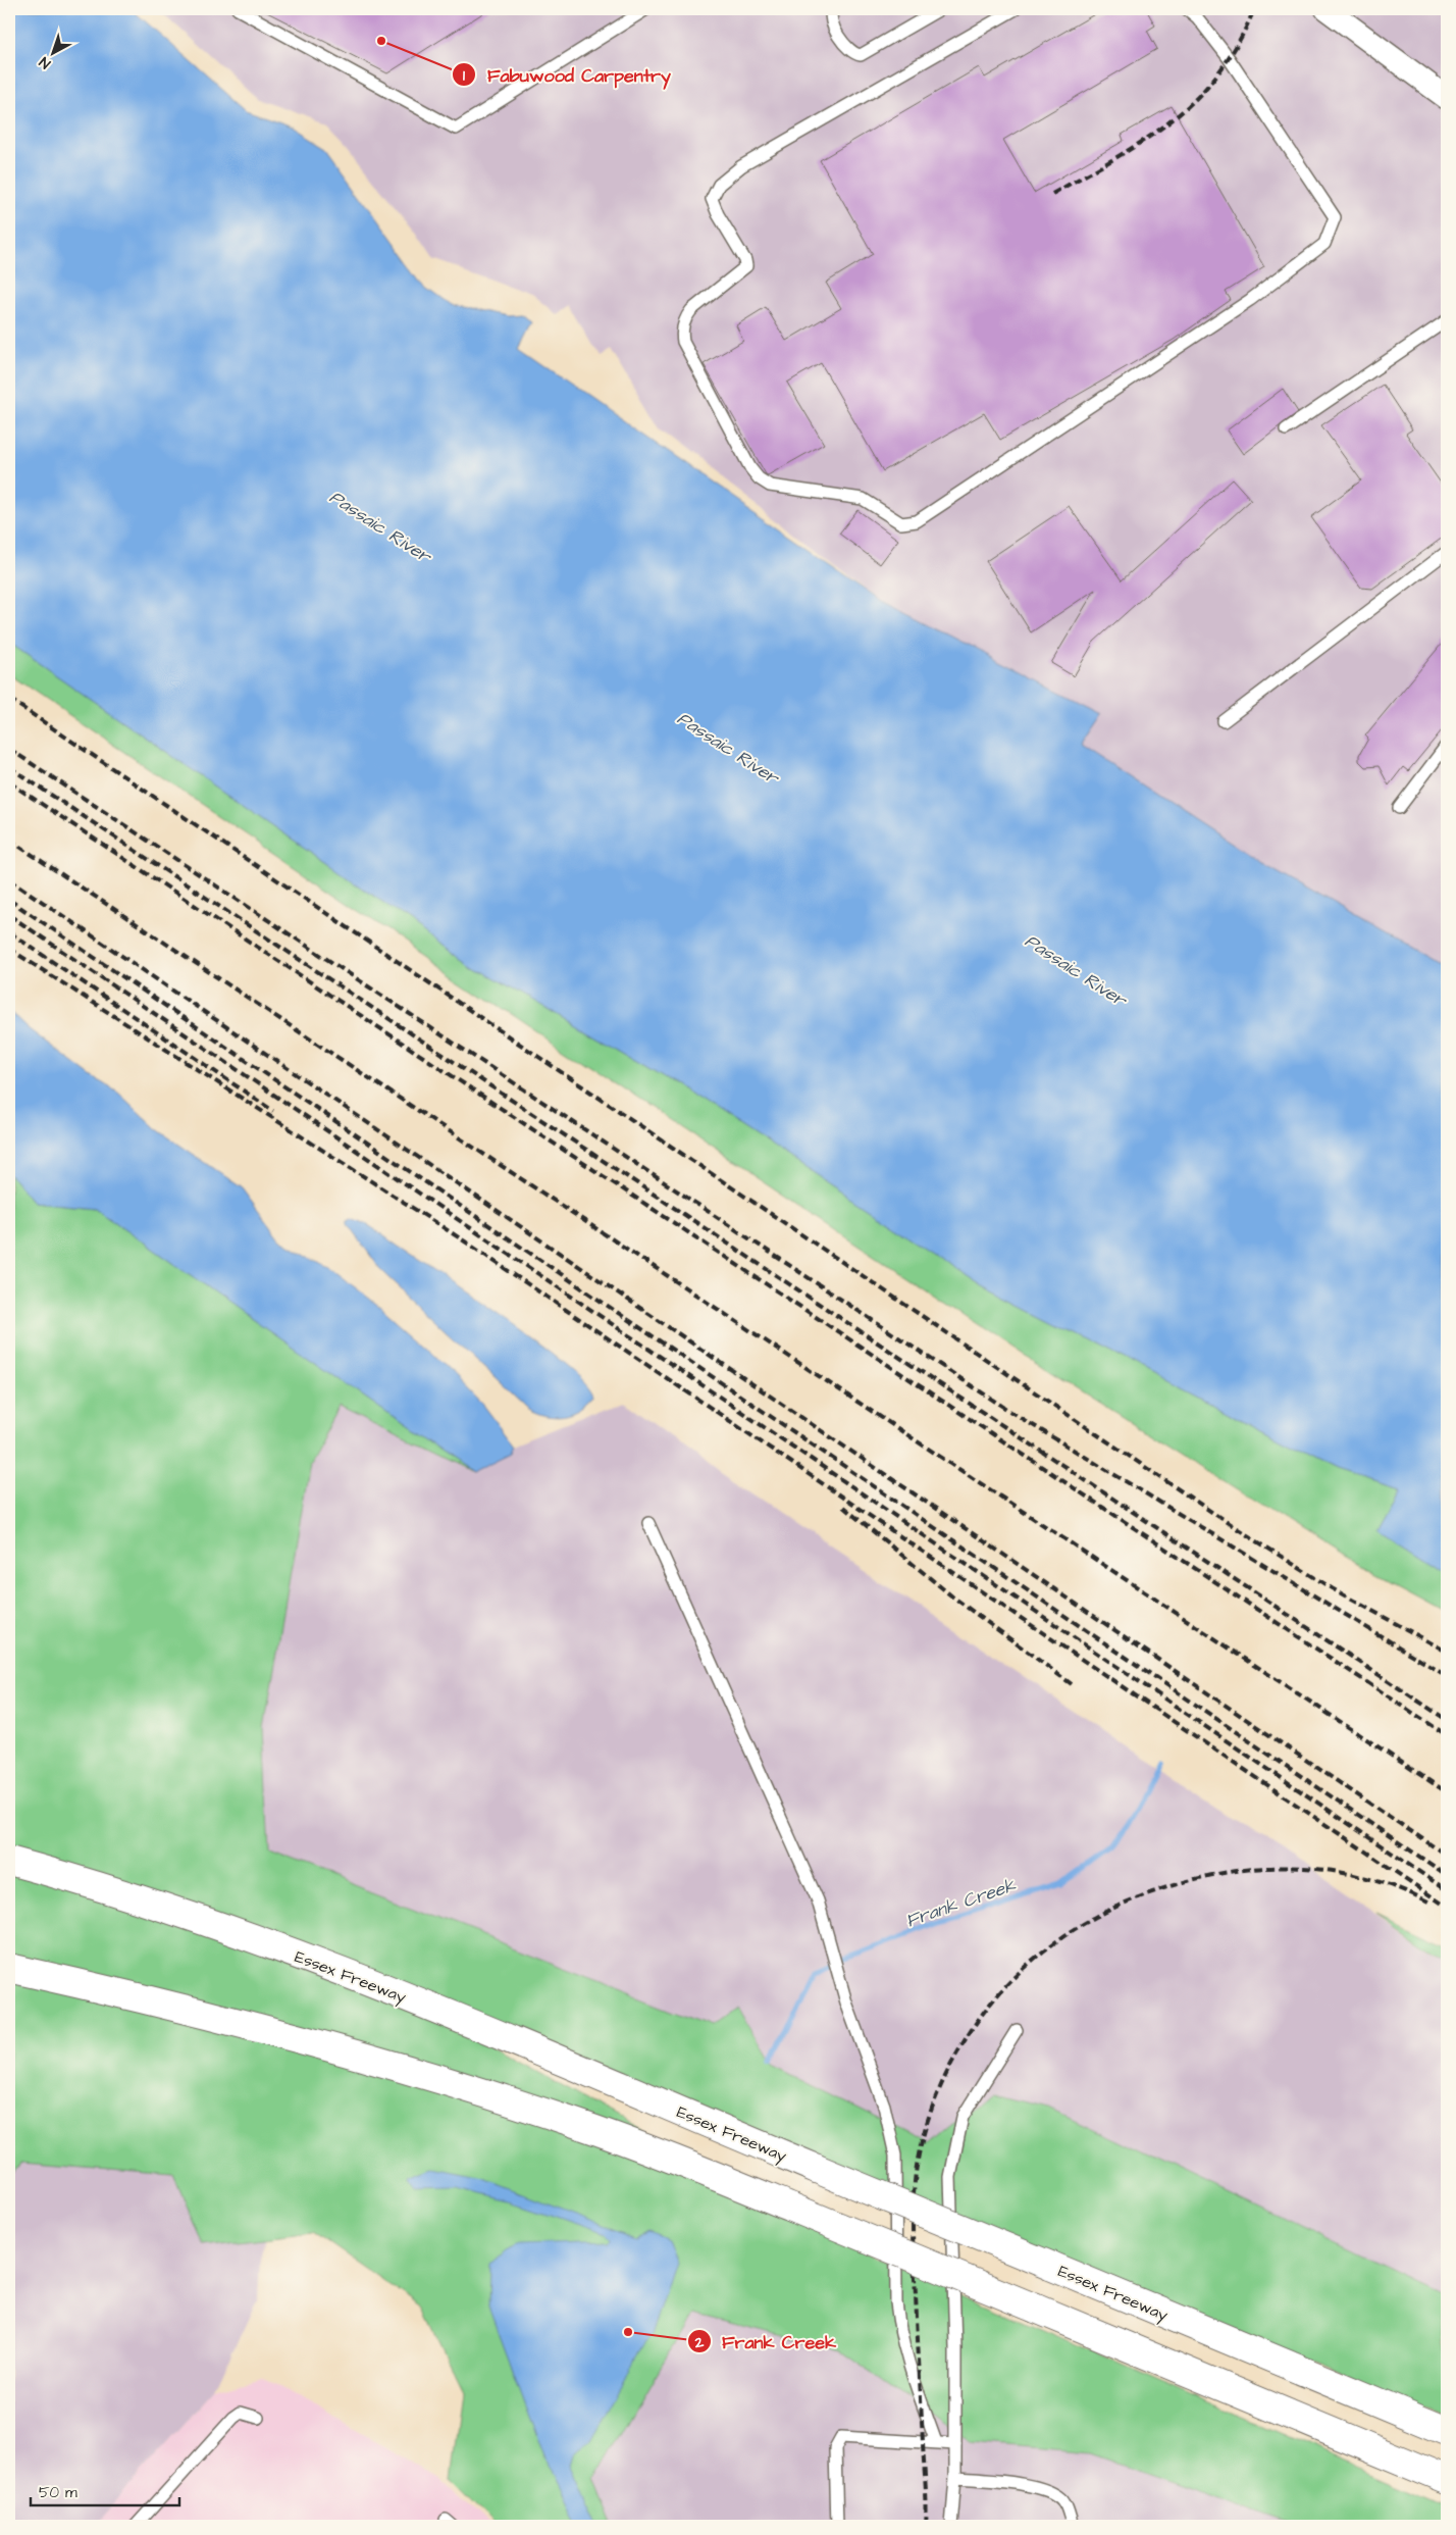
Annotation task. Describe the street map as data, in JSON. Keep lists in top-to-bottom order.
{
  "streets": {
    "highway": ["Essex Freeway"]
  },
  "water": ["Passaic River", "Frank Creek"],
  "places": ["Fabuwood Carpentry", "Frank Creek"],
  "scale_bar": "50 m",
  "north": "bottom left"
}
